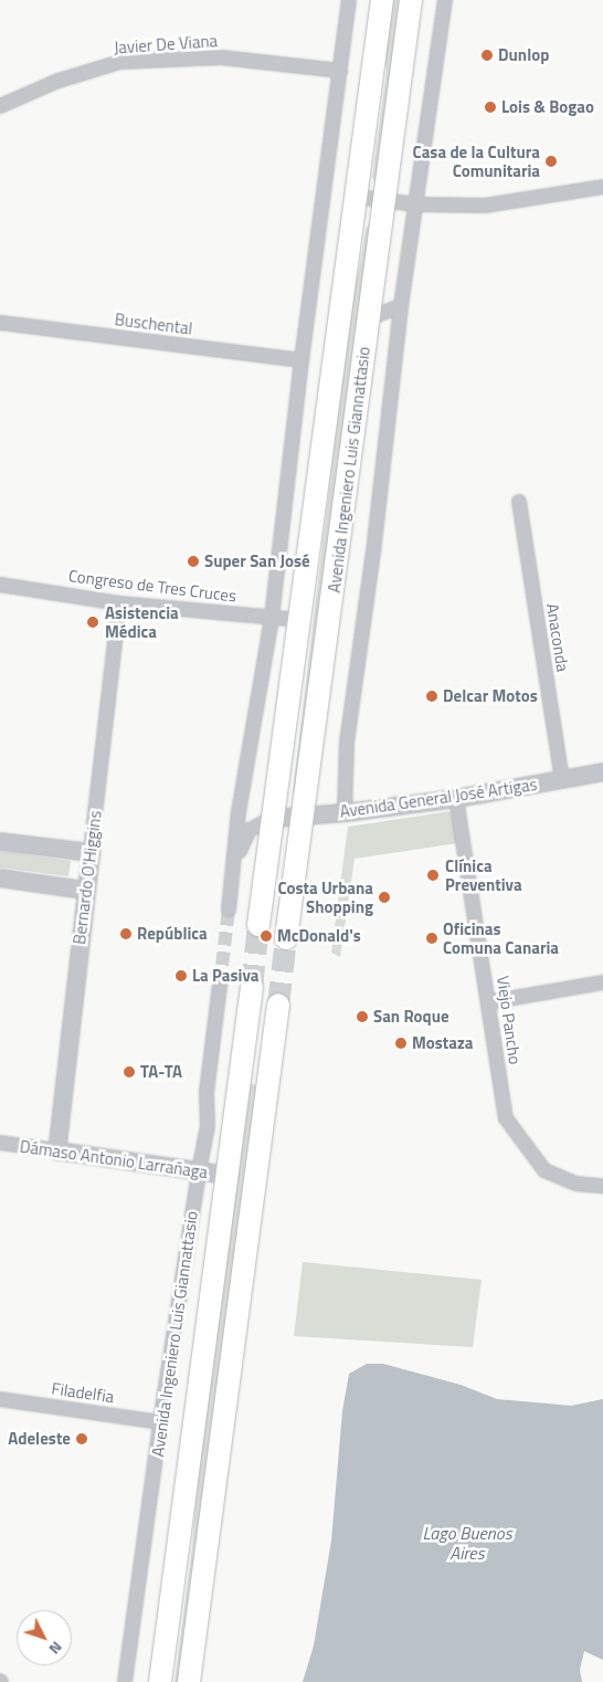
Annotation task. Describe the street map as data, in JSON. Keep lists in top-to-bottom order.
{
  "streets": {
    "main road": ["Avenida Ingeniero Luis Giannattasio"],
    "street": [
      "Javier De Viana",
      "Buschental",
      "Congreso de Tres Cruces",
      "Anaconda",
      "Avenida General José Artigas",
      "Bernardo O'Higgins",
      "Viejo Pancho",
      "Dámaso Antonio Larrañaga",
      "Filadelfia"
    ]
  },
  "crossings": [
    ["Avenida Ingeniero Luis Giannattasio", "Congreso de Tres Cruces"],
    ["Avenida Ingeniero Luis Giannattasio", "Avenida General José Artigas"],
    ["Avenida Ingeniero Luis Giannattasio", "Dámaso Antonio Larrañaga"],
    ["Avenida Ingeniero Luis Giannattasio", "Filadelfia"],
    ["Congreso de Tres Cruces", "Bernardo O'Higgins"],
    ["Anaconda", "Avenida General José Artigas"],
    ["Avenida General José Artigas", "Viejo Pancho"],
    ["Bernardo O'Higgins", "Dámaso Antonio Larrañaga"]
  ],
  "water": ["Lago Buenos Aires"],
  "places": [
    "Dunlop",
    "Lois & Bogao",
    "Casa de la Cultura Comunitaria",
    "Super San José",
    "Asistencia Médica",
    "Delcar Motos",
    "Clínica Preventiva",
    "Costa Urbana Shopping",
    "República",
    "McDonald's",
    "Oficinas Comuna Canaria",
    "La Pasiva",
    "San Roque",
    "Mostaza",
    "TA-TA",
    "Adeleste"
  ],
  "north": "bottom right"
}
